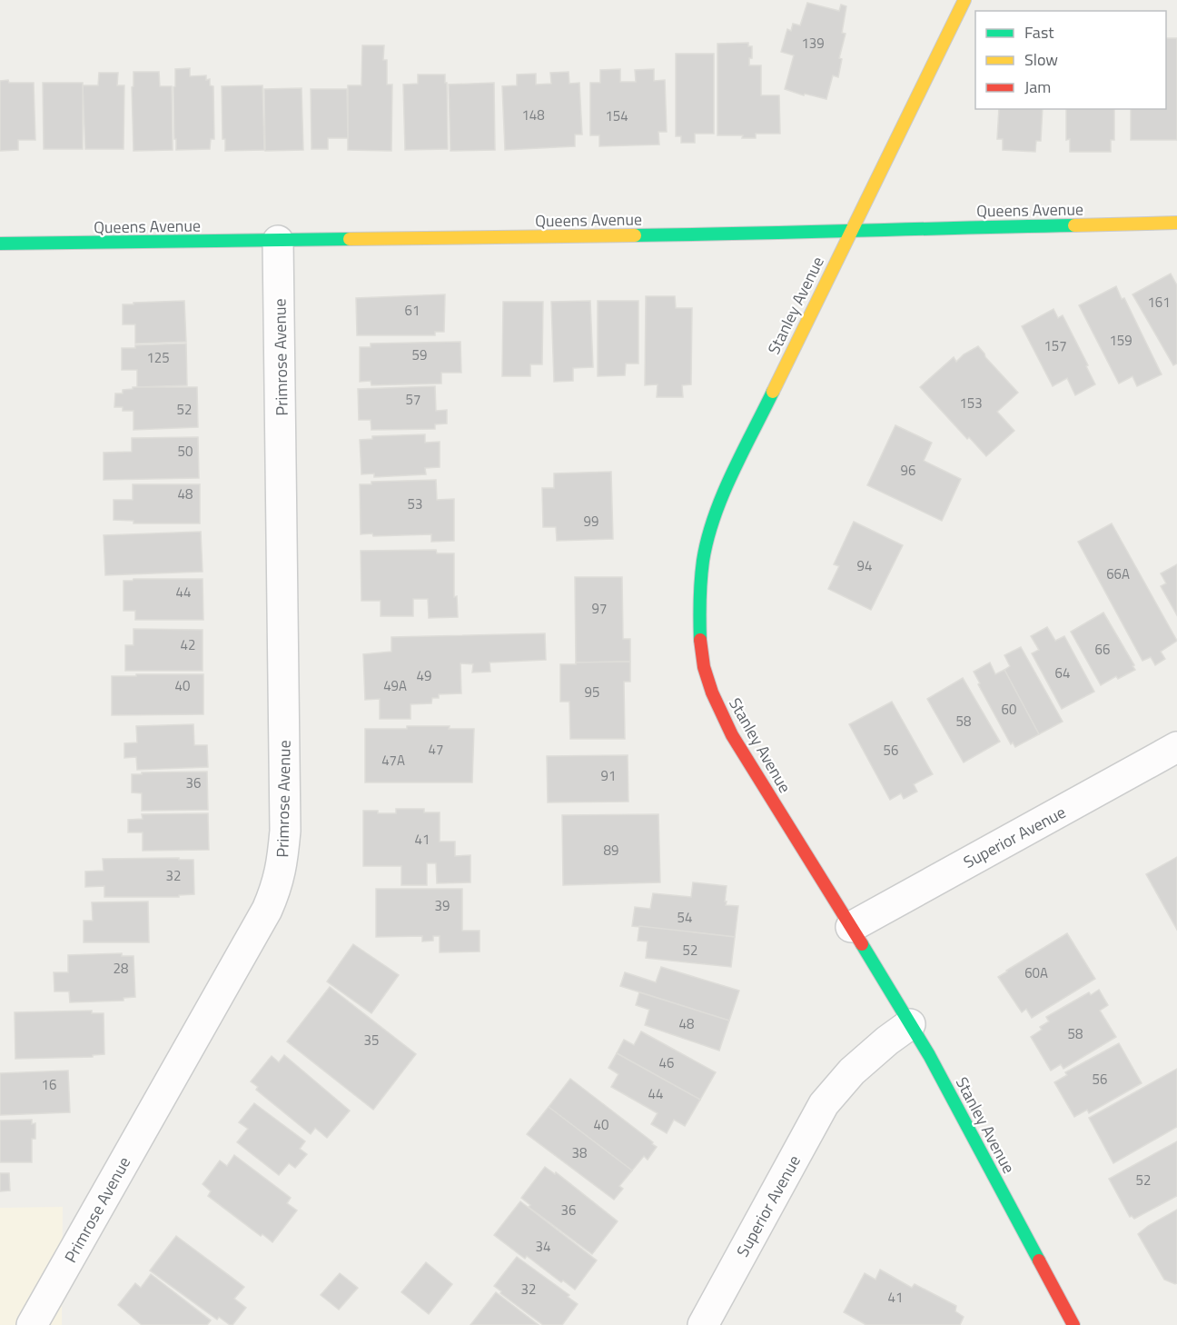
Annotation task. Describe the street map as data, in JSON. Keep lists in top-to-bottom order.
{
  "streets": {
    "street": [
      "Queens Avenue",
      "Stanley Avenue",
      "Primrose Avenue",
      "Superior Avenue"
    ]
  },
  "crossings": [
    ["Queens Avenue", "Stanley Avenue"],
    ["Queens Avenue", "Primrose Avenue"],
    ["Stanley Avenue", "Superior Avenue"]
  ],
  "house_numbers": [
    "139",
    "148",
    "154",
    "161",
    "61",
    "159",
    "157",
    "59",
    "125",
    "57",
    "153",
    "52",
    "50",
    "96",
    "48",
    "53",
    "99",
    "94",
    "66A",
    "44",
    "97",
    "42",
    "66",
    "64",
    "49",
    "40",
    "49A",
    "95",
    "60",
    "58",
    "47",
    "56",
    "47A",
    "91",
    "36",
    "41",
    "89",
    "32",
    "39",
    "54",
    "52",
    "28",
    "60A",
    "48",
    "58",
    "35",
    "46",
    "56",
    "16",
    "44",
    "40",
    "38",
    "52",
    "36",
    "34",
    "32",
    "41"
  ],
  "legend": ["Fast", "Slow", "Jam"]
}
